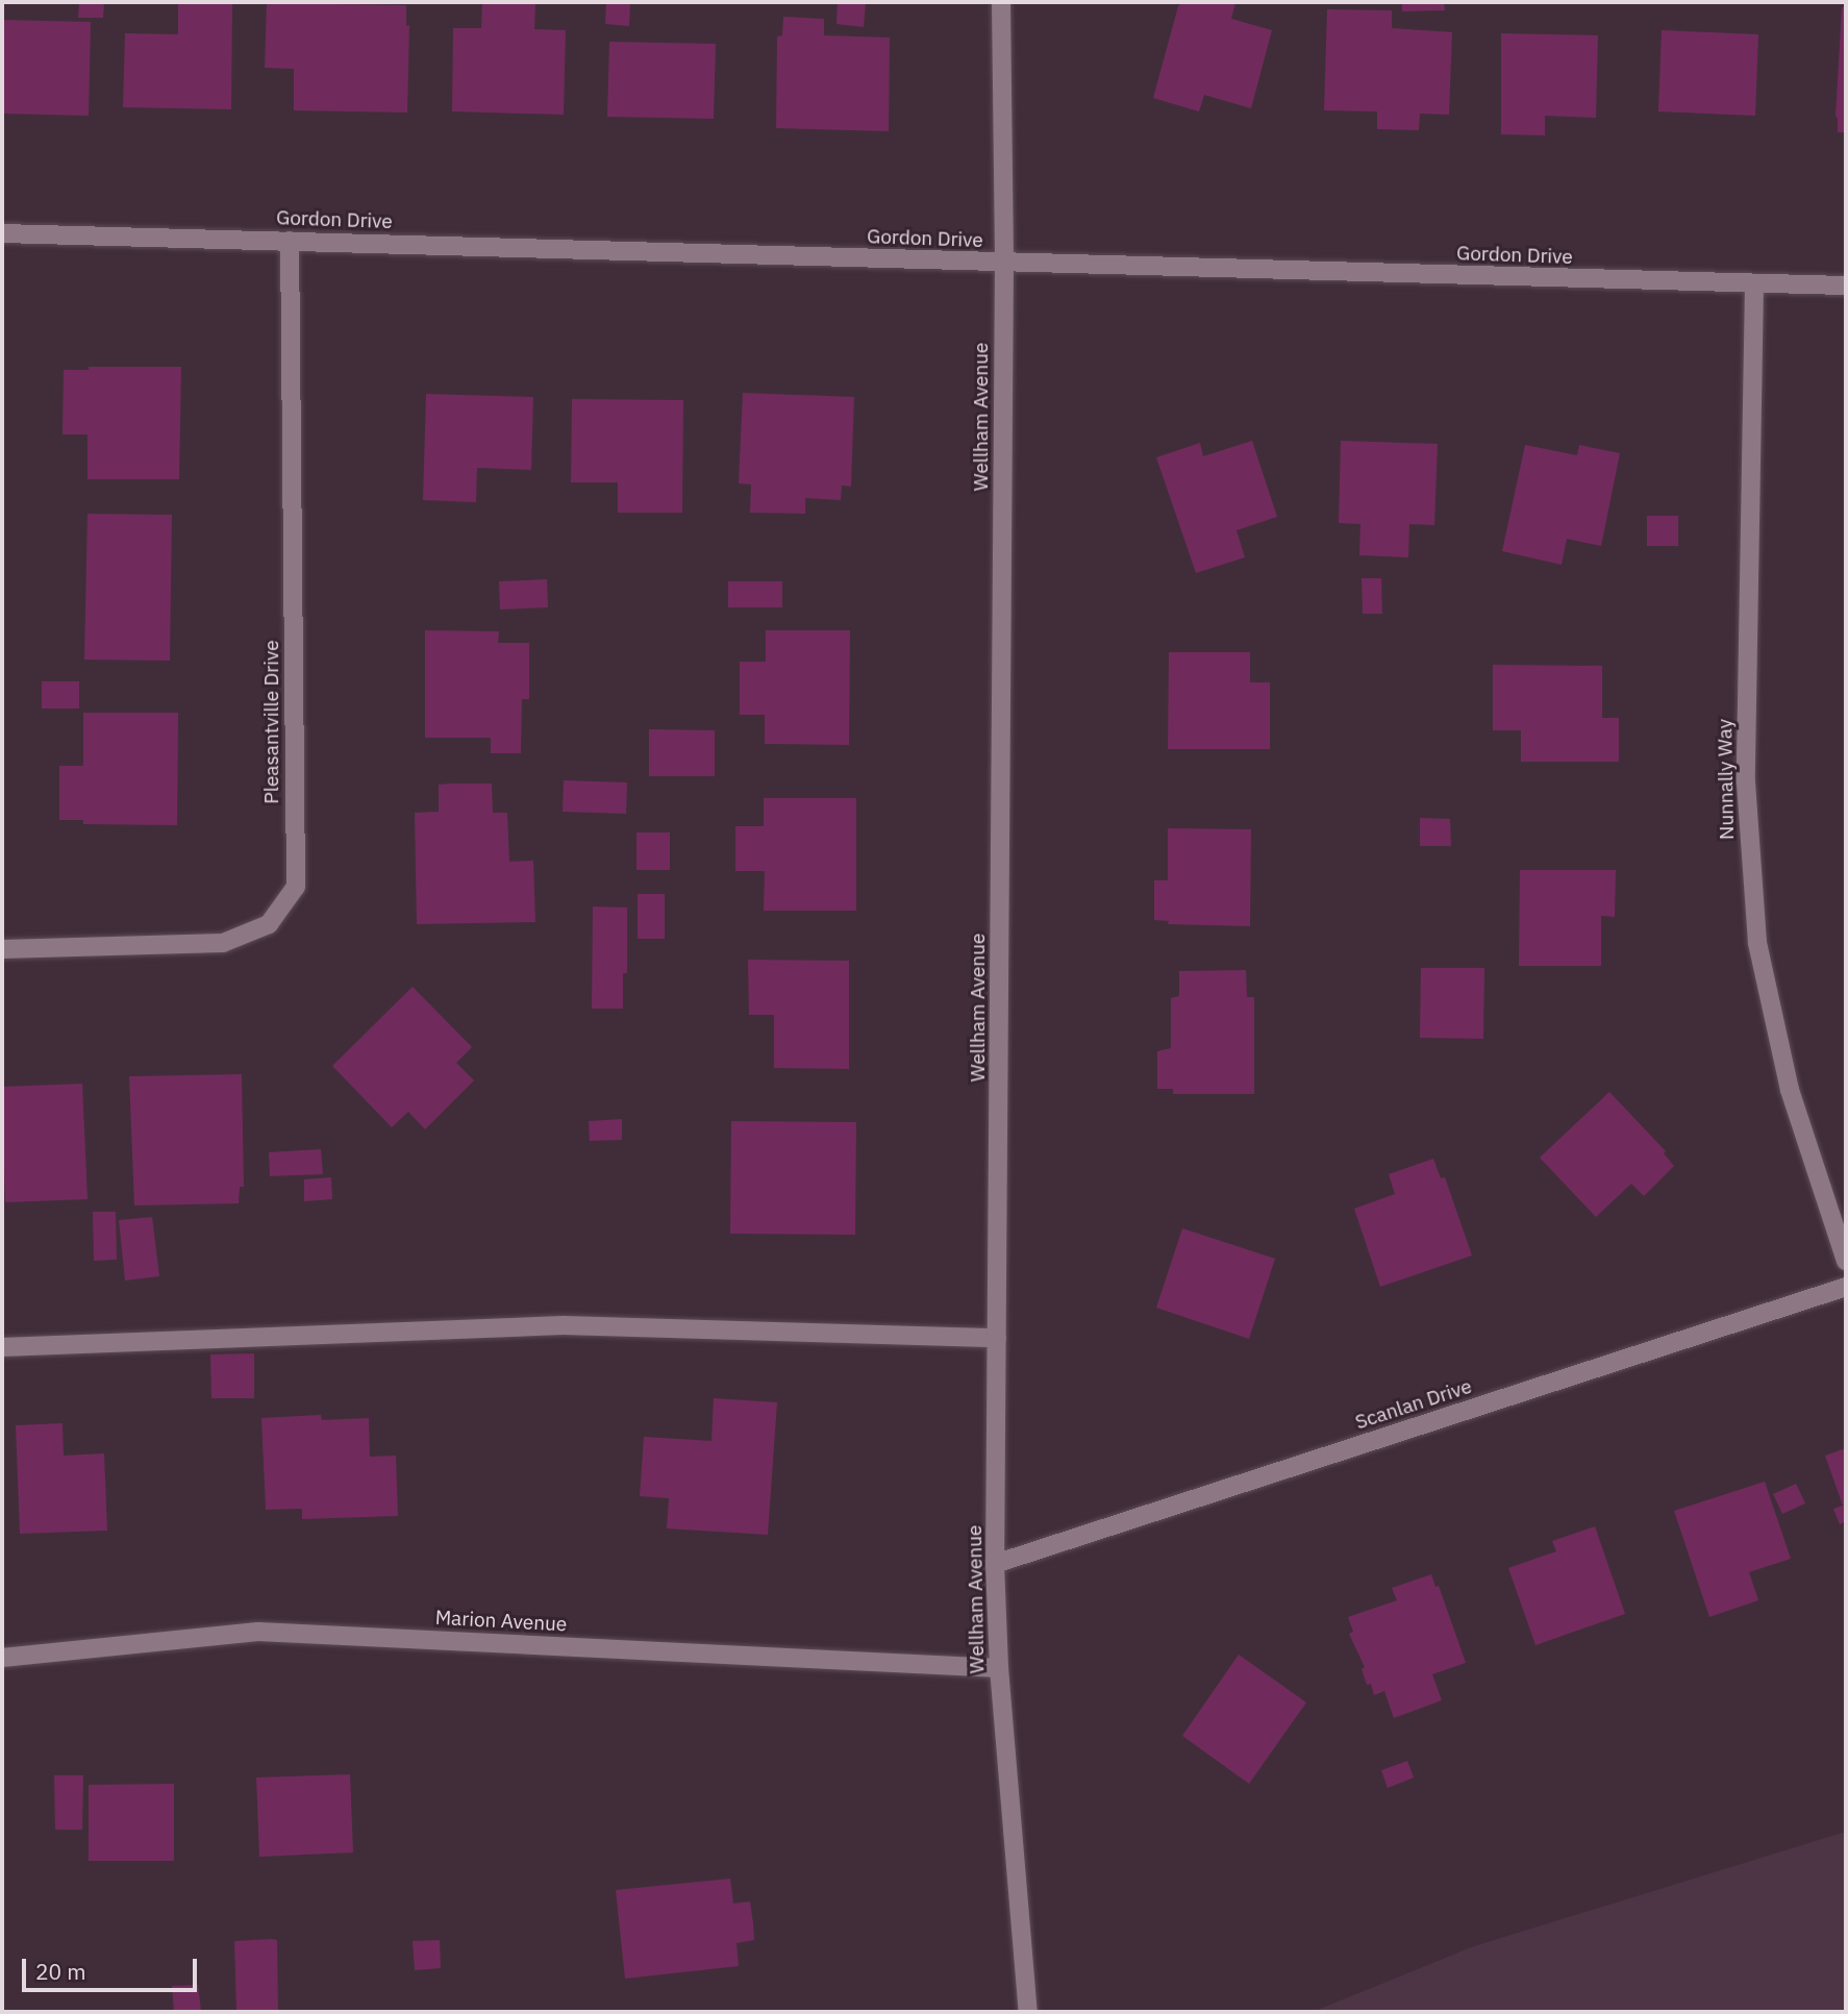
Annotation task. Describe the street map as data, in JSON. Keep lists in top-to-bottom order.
{
  "streets": {
    "street": [
      "Gordon Drive",
      "Wellham Avenue",
      "Pleasantville Drive",
      "Nunnally Way",
      "Scanlan Drive",
      "Marion Avenue"
    ]
  },
  "crossings": [
    ["Gordon Drive", "Wellham Avenue"],
    ["Gordon Drive", "Pleasantville Drive"],
    ["Gordon Drive", "Nunnally Way"],
    ["Wellham Avenue", "Scanlan Drive"],
    ["Wellham Avenue", "Marion Avenue"]
  ],
  "scale_bar": "20 m"
}
